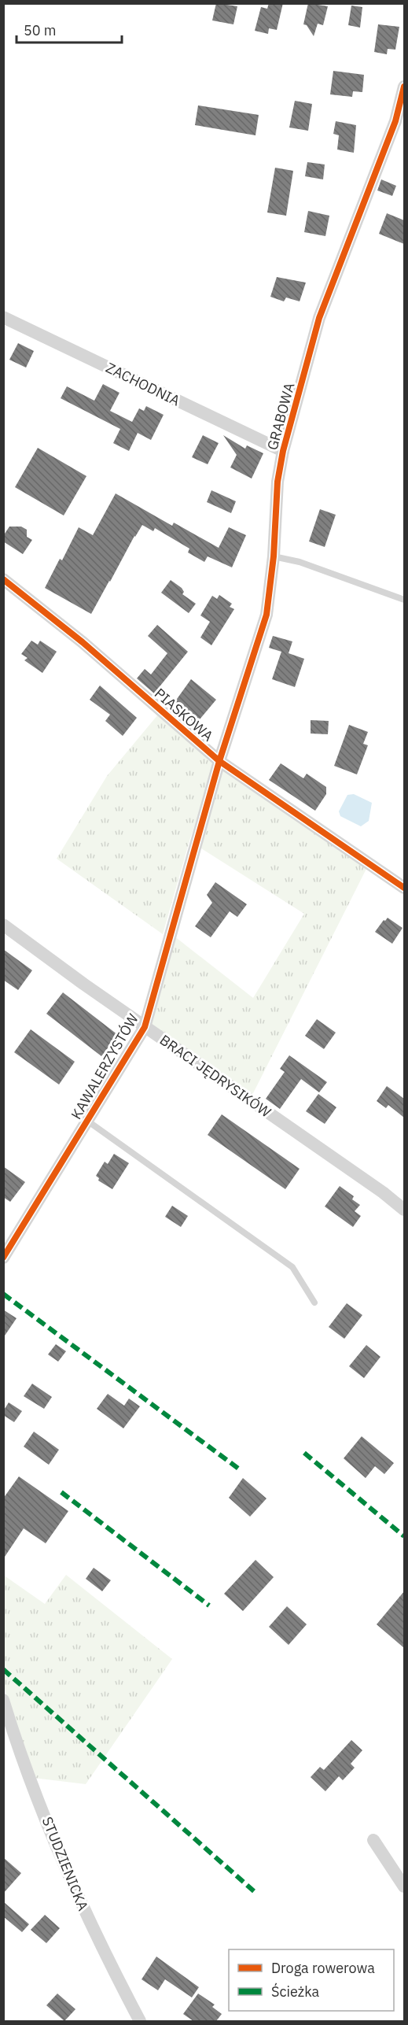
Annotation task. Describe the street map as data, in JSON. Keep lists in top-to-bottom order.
{
  "streets": {
    "street": [
      "ZACHODNIA",
      "GRABOWA",
      "PIASKOWA",
      "KAWALERZYSTÓW",
      "BRACI JĘDRYSIKÓW",
      "STUDZIENICKA"
    ]
  },
  "crossings": [
    ["ZACHODNIA", "GRABOWA"],
    ["GRABOWA", "PIASKOWA"],
    ["GRABOWA", "KAWALERZYSTÓW"],
    ["PIASKOWA", "KAWALERZYSTÓW"],
    ["KAWALERZYSTÓW", "BRACI JĘDRYSIKÓW"]
  ],
  "legend": ["Droga rowerowa", "Ścieżka"],
  "scale_bar": "50 m"
}
